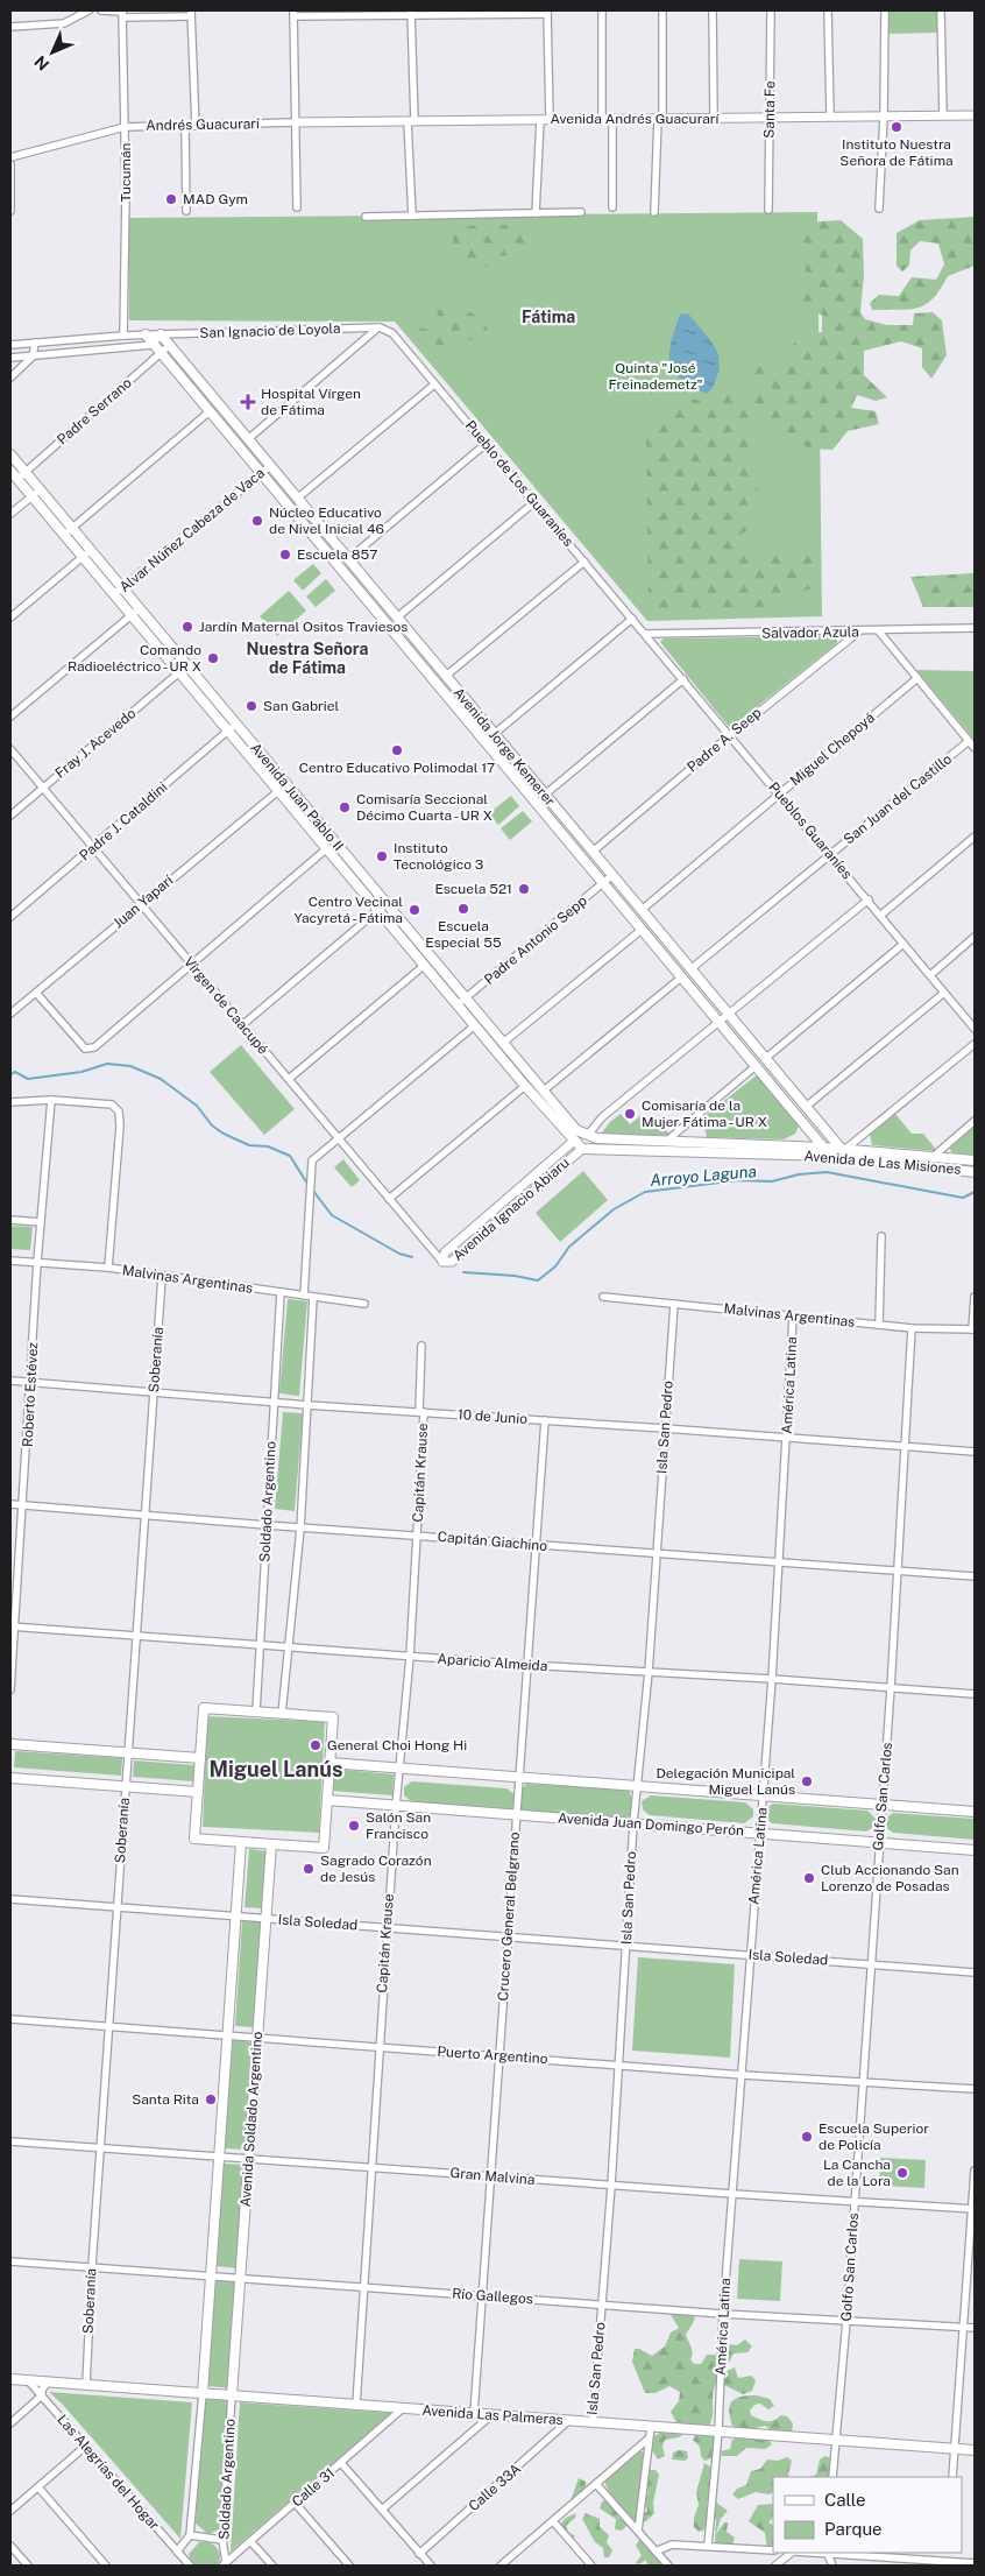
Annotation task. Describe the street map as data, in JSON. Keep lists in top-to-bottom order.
{
  "streets": {
    "main road": [
      "Avenida Jorge Kemerer",
      "Avenida Juan Pablo II",
      "Avenida de Las Misiones",
      "Avenida Ignacio Abiaru",
      "Avenida Juan Domingo Perón",
      "Avenida Soldado Argentino",
      "Avenida Las Palmeras"
    ],
    "street": [
      "Santa Fe",
      "Avenida Andrés Guacurarí",
      "Andrés Guacurarí",
      "Tucumán",
      "San Ignacio de Loyola",
      "Padre Serrano",
      "Pueblo de Los Guaraníes",
      "Alvar Núñez Cabeza de Vaca",
      "Salvador Azula",
      "Padre A. Seep",
      "Fray J. Acevedo",
      "Miguel Chepoyá",
      "San Juan del Castillo",
      "Padre J. Cataldini",
      "Pueblos Guaraníes",
      "Juan Yaparí",
      "Padre Antonio Sepp",
      "Vírgen de Caacupé",
      "Malvinas Argentinas",
      "Soberanía",
      "América Latina",
      "Roberto Estévez",
      "10 de Junio",
      "Isla San Pedro",
      "Capitán Krause",
      "Soldado Argentino",
      "Capitán Giachino",
      "Aparicio Almeida",
      "Golfo San Carlos",
      "Crucero General Belgrano",
      "Isla Soledad",
      "Puerto Argentino",
      "Gran Malvina",
      "Río Gallegos",
      "Las Alegrías del Hogar",
      "Calle 31",
      "Calle 33A"
    ]
  },
  "crossings": [
    ["Santa Fe", "Avenida Andrés Guacurarí"],
    ["Avenida Andrés Guacurarí", "Andrés Guacurarí"],
    ["Andrés Guacurarí", "Tucumán"],
    ["Tucumán", "San Ignacio de Loyola"],
    ["San Ignacio de Loyola", "Pueblo de Los Guaraníes"],
    ["San Ignacio de Loyola", "Avenida Jorge Kemerer"],
    ["Padre Serrano", "Avenida Jorge Kemerer"],
    ["Padre Serrano", "Avenida Juan Pablo II"],
    ["Pueblo de Los Guaraníes", "Salvador Azula"],
    ["Pueblo de Los Guaraníes", "Pueblos Guaraníes"],
    ["Alvar Núñez Cabeza de Vaca", "Avenida Jorge Kemerer"],
    ["Alvar Núñez Cabeza de Vaca", "Avenida Juan Pablo II"],
    ["Salvador Azula", "Padre A. Seep"],
    ["Salvador Azula", "Pueblos Guaraníes"],
    ["Padre A. Seep", "Avenida Jorge Kemerer"],
    ["Padre A. Seep", "Pueblos Guaraníes"],
    ["Fray J. Acevedo", "Avenida Juan Pablo II"],
    ["Fray J. Acevedo", "Vírgen de Caacupé"],
    ["Avenida Jorge Kemerer", "Miguel Chepoyá"],
    ["Avenida Jorge Kemerer", "San Juan del Castillo"],
    ["Avenida Jorge Kemerer", "Padre Antonio Sepp"],
    ["Avenida Jorge Kemerer", "Avenida de Las Misiones"],
    ["Avenida Jorge Kemerer", "Avenida Ignacio Abiaru"],
    ["Miguel Chepoyá", "Pueblos Guaraníes"],
    ["Avenida Juan Pablo II", "Padre J. Cataldini"],
    ["Avenida Juan Pablo II", "Juan Yaparí"],
    ["Avenida Juan Pablo II", "Padre Antonio Sepp"],
    ["Avenida Juan Pablo II", "Avenida de Las Misiones"],
    ["Avenida Juan Pablo II", "Avenida Ignacio Abiaru"],
    ["San Juan del Castillo", "Pueblos Guaraníes"],
    ["Padre J. Cataldini", "Vírgen de Caacupé"],
    ["Pueblos Guaraníes", "Avenida Ignacio Abiaru"],
    ["Juan Yaparí", "Vírgen de Caacupé"],
    ["Vírgen de Caacupé", "Avenida Ignacio Abiaru"],
    ["Avenida de Las Misiones", "Avenida Ignacio Abiaru"],
    ["Malvinas Argentinas", "Soberanía"],
    ["Malvinas Argentinas", "América Latina"],
    ["Malvinas Argentinas", "Roberto Estévez"],
    ["Malvinas Argentinas", "Isla San Pedro"],
    ["Malvinas Argentinas", "Soldado Argentino"],
    ["Malvinas Argentinas", "Golfo San Carlos"],
    ["Soberanía", "10 de Junio"],
    ["Soberanía", "Capitán Giachino"],
    ["Soberanía", "Aparicio Almeida"],
    ["Soberanía", "Isla Soledad"],
    ["Soberanía", "Puerto Argentino"],
    ["Soberanía", "Gran Malvina"],
    ["Soberanía", "Río Gallegos"],
    ["Soberanía", "Avenida Las Palmeras"],
    ["América Latina", "10 de Junio"],
    ["América Latina", "Capitán Giachino"],
    ["América Latina", "Aparicio Almeida"],
    ["América Latina", "Avenida Juan Domingo Perón"],
    ["América Latina", "Isla Soledad"],
    ["América Latina", "Puerto Argentino"],
    ["América Latina", "Gran Malvina"],
    ["América Latina", "Río Gallegos"],
    ["América Latina", "Avenida Las Palmeras"],
    ["Roberto Estévez", "10 de Junio"],
    ["Roberto Estévez", "Capitán Giachino"],
    ["Roberto Estévez", "Aparicio Almeida"],
    ["10 de Junio", "Isla San Pedro"],
    ["10 de Junio", "Capitán Krause"],
    ["10 de Junio", "Soldado Argentino"],
    ["10 de Junio", "Golfo San Carlos"],
    ["10 de Junio", "Crucero General Belgrano"],
    ["Isla San Pedro", "Capitán Giachino"],
    ["Isla San Pedro", "Aparicio Almeida"],
    ["Isla San Pedro", "Avenida Juan Domingo Perón"],
    ["Isla San Pedro", "Isla Soledad"],
    ["Isla San Pedro", "Puerto Argentino"],
    ["Isla San Pedro", "Gran Malvina"],
    ["Isla San Pedro", "Río Gallegos"],
    ["Isla San Pedro", "Avenida Las Palmeras"],
    ["Capitán Krause", "Capitán Giachino"],
    ["Capitán Krause", "Aparicio Almeida"],
    ["Capitán Krause", "Avenida Juan Domingo Perón"],
    ["Capitán Krause", "Isla Soledad"],
    ["Capitán Krause", "Puerto Argentino"],
    ["Capitán Krause", "Gran Malvina"],
    ["Capitán Krause", "Río Gallegos"],
    ["Capitán Krause", "Avenida Las Palmeras"],
    ["Soldado Argentino", "Capitán Giachino"],
    ["Soldado Argentino", "Aparicio Almeida"],
    ["Soldado Argentino", "Avenida Soldado Argentino"],
    ["Soldado Argentino", "Avenida Las Palmeras"],
    ["Soldado Argentino", "Calle 31"],
    ["Capitán Giachino", "Golfo San Carlos"],
    ["Capitán Giachino", "Crucero General Belgrano"],
    ["Aparicio Almeida", "Golfo San Carlos"],
    ["Aparicio Almeida", "Crucero General Belgrano"],
    ["Golfo San Carlos", "Avenida Juan Domingo Perón"],
    ["Golfo San Carlos", "Isla Soledad"],
    ["Golfo San Carlos", "Puerto Argentino"],
    ["Golfo San Carlos", "Gran Malvina"],
    ["Golfo San Carlos", "Río Gallegos"],
    ["Golfo San Carlos", "Avenida Las Palmeras"],
    ["Avenida Juan Domingo Perón", "Crucero General Belgrano"],
    ["Crucero General Belgrano", "Isla Soledad"],
    ["Crucero General Belgrano", "Puerto Argentino"],
    ["Crucero General Belgrano", "Gran Malvina"],
    ["Crucero General Belgrano", "Río Gallegos"],
    ["Crucero General Belgrano", "Avenida Las Palmeras"],
    ["Isla Soledad", "Avenida Soldado Argentino"],
    ["Puerto Argentino", "Avenida Soldado Argentino"],
    ["Avenida Soldado Argentino", "Gran Malvina"],
    ["Avenida Soldado Argentino", "Río Gallegos"],
    ["Avenida Soldado Argentino", "Avenida Las Palmeras"],
    ["Avenida Las Palmeras", "Las Alegrías del Hogar"],
    ["Avenida Las Palmeras", "Calle 31"],
    ["Avenida Las Palmeras", "Calle 33A"]
  ],
  "districts": ["Fátima", "Nuestra Señora de Fátima", "Miguel Lanús"],
  "water": ["Arroyo Laguna"],
  "parks": ["Quinta \"José Freinademetz\""],
  "places": {
    "other": [
      "Instituto Nuestra Señora de Fátima",
      "MAD Gym",
      "Núcleo Educativo de Nivel Inicial 46",
      "Escuela 857",
      "Jardín Maternal Ositos Traviesos",
      "Comando Radioeléctrico - UR X",
      "San Gabriel",
      "Centro Educativo Polimodal 17",
      "Comisaría Seccional Décimo Cuarta - UR X",
      "Instituto Tecnológico 3",
      "Escuela 521",
      "Escuela Especial 55",
      "Centro Vecinal Yacyretá - Fátima",
      "Comisaría de la Mujer Fátima - UR X",
      "General Choi Hong Hi",
      "Delegación Municipal Miguel Lanús",
      "Salón San Francisco",
      "Sagrado Corazón de Jesús",
      "Club Accionando San Lorenzo de Posadas",
      "Santa Rita",
      "Escuela Superior de Policía",
      "La Cancha de la Lora"
    ],
    "health": ["Hospital Vírgen de Fátima"]
  },
  "legend": ["Calle", "Parque"],
  "north": "bottom left"
}
